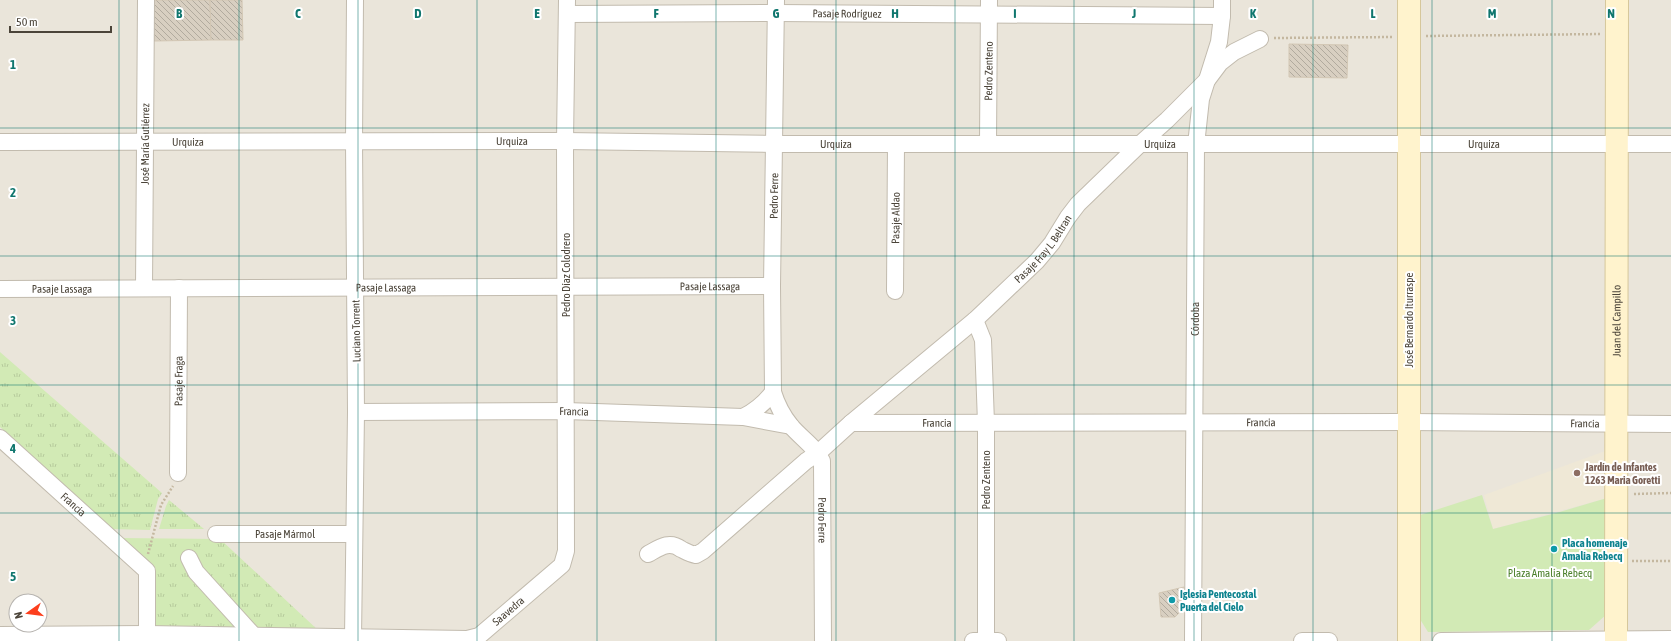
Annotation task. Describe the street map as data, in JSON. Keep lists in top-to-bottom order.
{
  "streets": {
    "street": [
      "Pasaje Rodríguez",
      "Pedro Zenteno",
      "Urquiza",
      "José María Gutiérrez",
      "Pedro Ferre",
      "Pasaje Aldao",
      "Pasaje Fray L. Beltran",
      "Pedro Díaz Colodrero",
      "Pasaje Lassaga",
      "Córdoba",
      "José Bernardo Iturraspe",
      "Juan del Campillo",
      "Luciano Torrent",
      "Pasaje Fraga",
      "Francia",
      "Pasaje Mármol",
      "Saavedra"
    ]
  },
  "crossings": [
    ["Pasaje Rodríguez", "Pedro Zenteno"],
    ["Pasaje Rodríguez", "Pedro Ferre"],
    ["Pasaje Rodríguez", "Pedro Díaz Colodrero"],
    ["Pasaje Rodríguez", "Córdoba"],
    ["Pedro Zenteno", "Urquiza"],
    ["Pedro Zenteno", "Pasaje Fray L. Beltran"],
    ["Pedro Zenteno", "Francia"],
    ["Urquiza", "José María Gutiérrez"],
    ["Urquiza", "Pedro Ferre"],
    ["Urquiza", "Pasaje Aldao"],
    ["Urquiza", "Pasaje Fray L. Beltran"],
    ["Urquiza", "Pedro Díaz Colodrero"],
    ["Urquiza", "Córdoba"],
    ["Urquiza", "José Bernardo Iturraspe"],
    ["Urquiza", "Juan del Campillo"],
    ["Urquiza", "Luciano Torrent"],
    ["José María Gutiérrez", "Pasaje Lassaga"],
    ["Pedro Ferre", "Pasaje Fray L. Beltran"],
    ["Pedro Ferre", "Pasaje Lassaga"],
    ["Pedro Ferre", "Francia"],
    ["Pasaje Fray L. Beltran", "Córdoba"],
    ["Pasaje Fray L. Beltran", "Francia"],
    ["Pedro Díaz Colodrero", "Pasaje Lassaga"],
    ["Pedro Díaz Colodrero", "Francia"],
    ["Pedro Díaz Colodrero", "Saavedra"],
    ["Pasaje Lassaga", "Luciano Torrent"],
    ["Pasaje Lassaga", "Pasaje Fraga"],
    ["Córdoba", "Francia"],
    ["José Bernardo Iturraspe", "Francia"],
    ["Juan del Campillo", "Francia"],
    ["Luciano Torrent", "Francia"],
    ["Luciano Torrent", "Pasaje Mármol"],
    ["Luciano Torrent", "Saavedra"]
  ],
  "parks": ["Plaza Amalia Rebecq"],
  "places": ["Jardín de Infantes 1263 Maria Goretti", "Placa homenaje Amalia Rebecq", "Iglesia Pentecostal Puerta del Cielo"],
  "scale_bar": "50 m",
  "north": "left",
  "grid": {
    "columns": [
      "B",
      "C",
      "D",
      "E",
      "F",
      "G",
      "H",
      "I",
      "J",
      "K",
      "L",
      "M",
      "N"
    ],
    "rows": [
      "1",
      "2",
      "3",
      "4",
      "5"
    ]
  }
}
